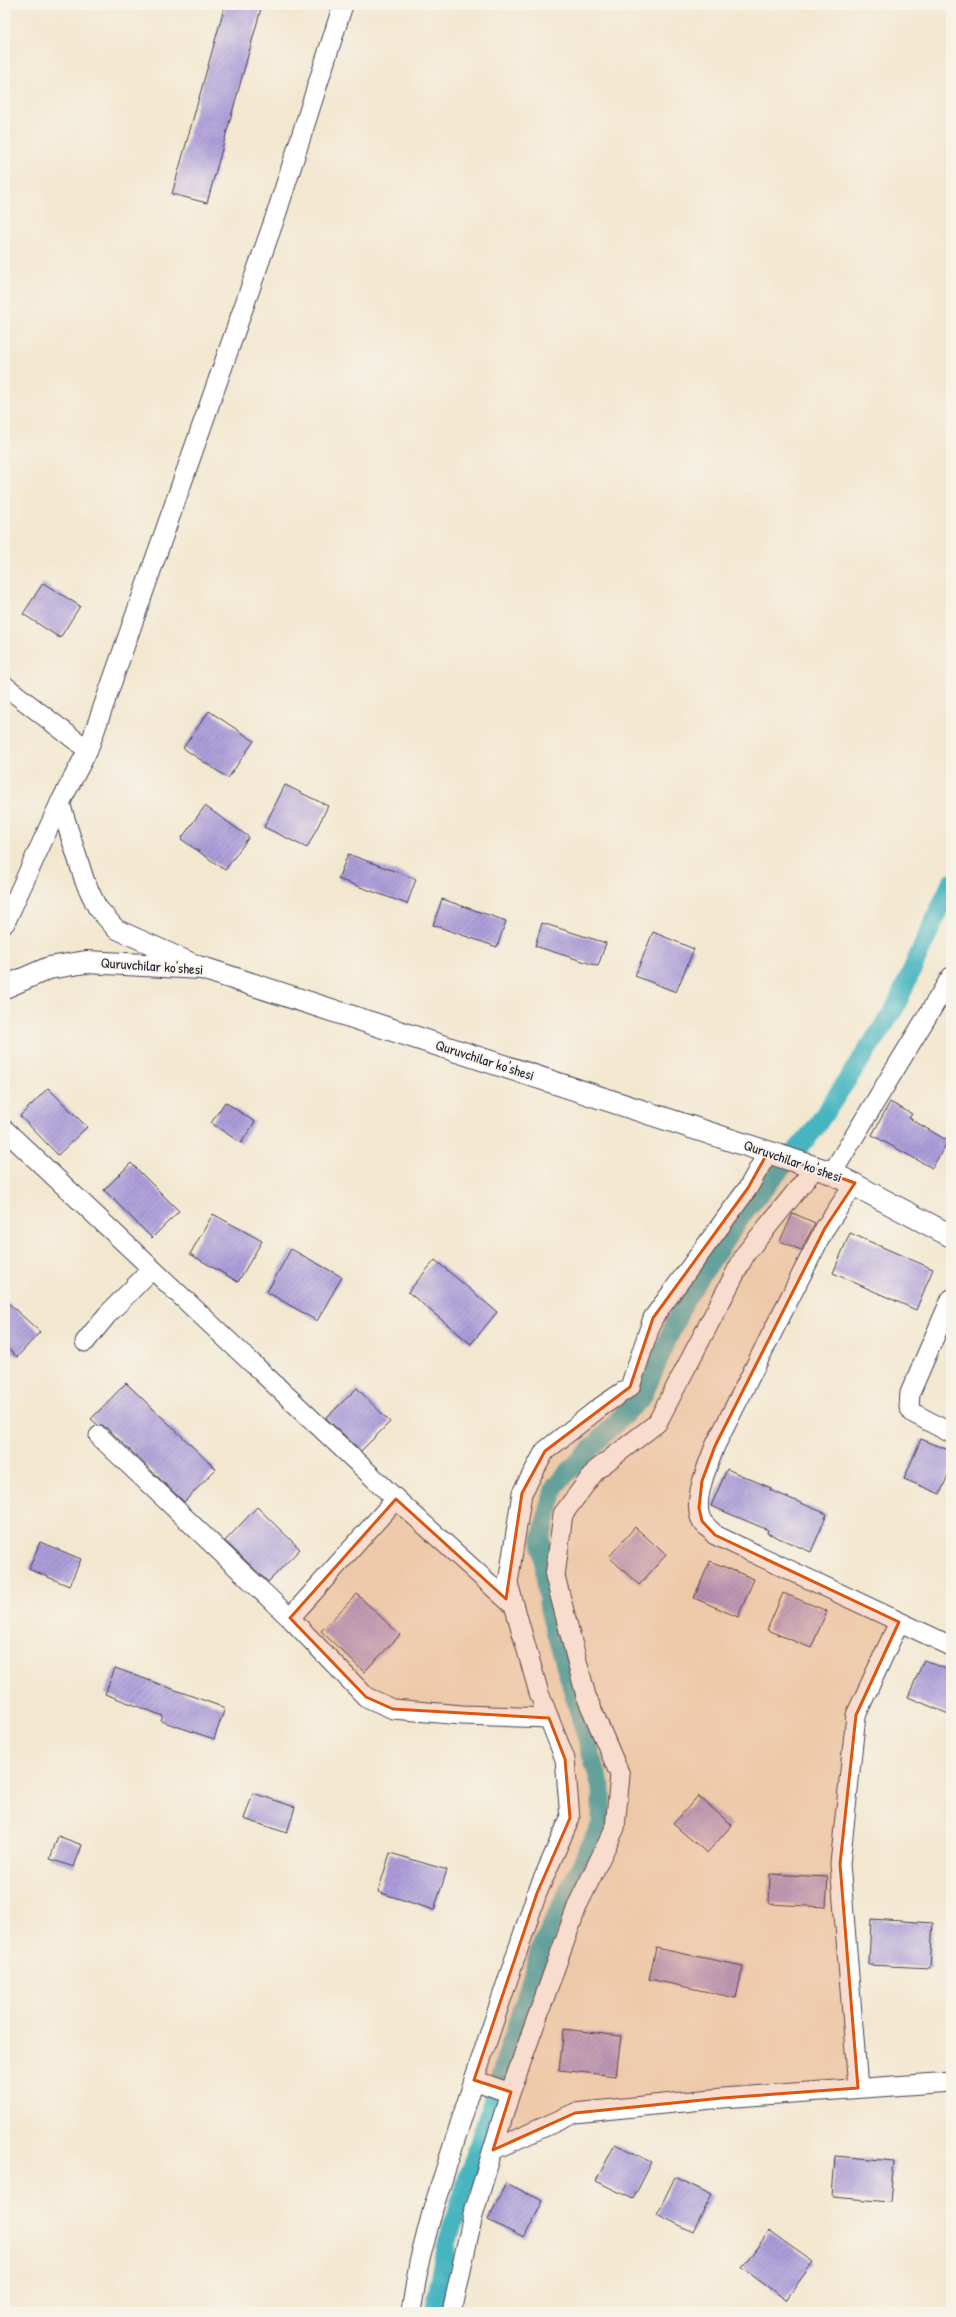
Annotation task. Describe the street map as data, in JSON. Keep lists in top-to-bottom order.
{
  "streets": {
    "main road": ["Quruvchilar ko'shesi"]
  }
}
